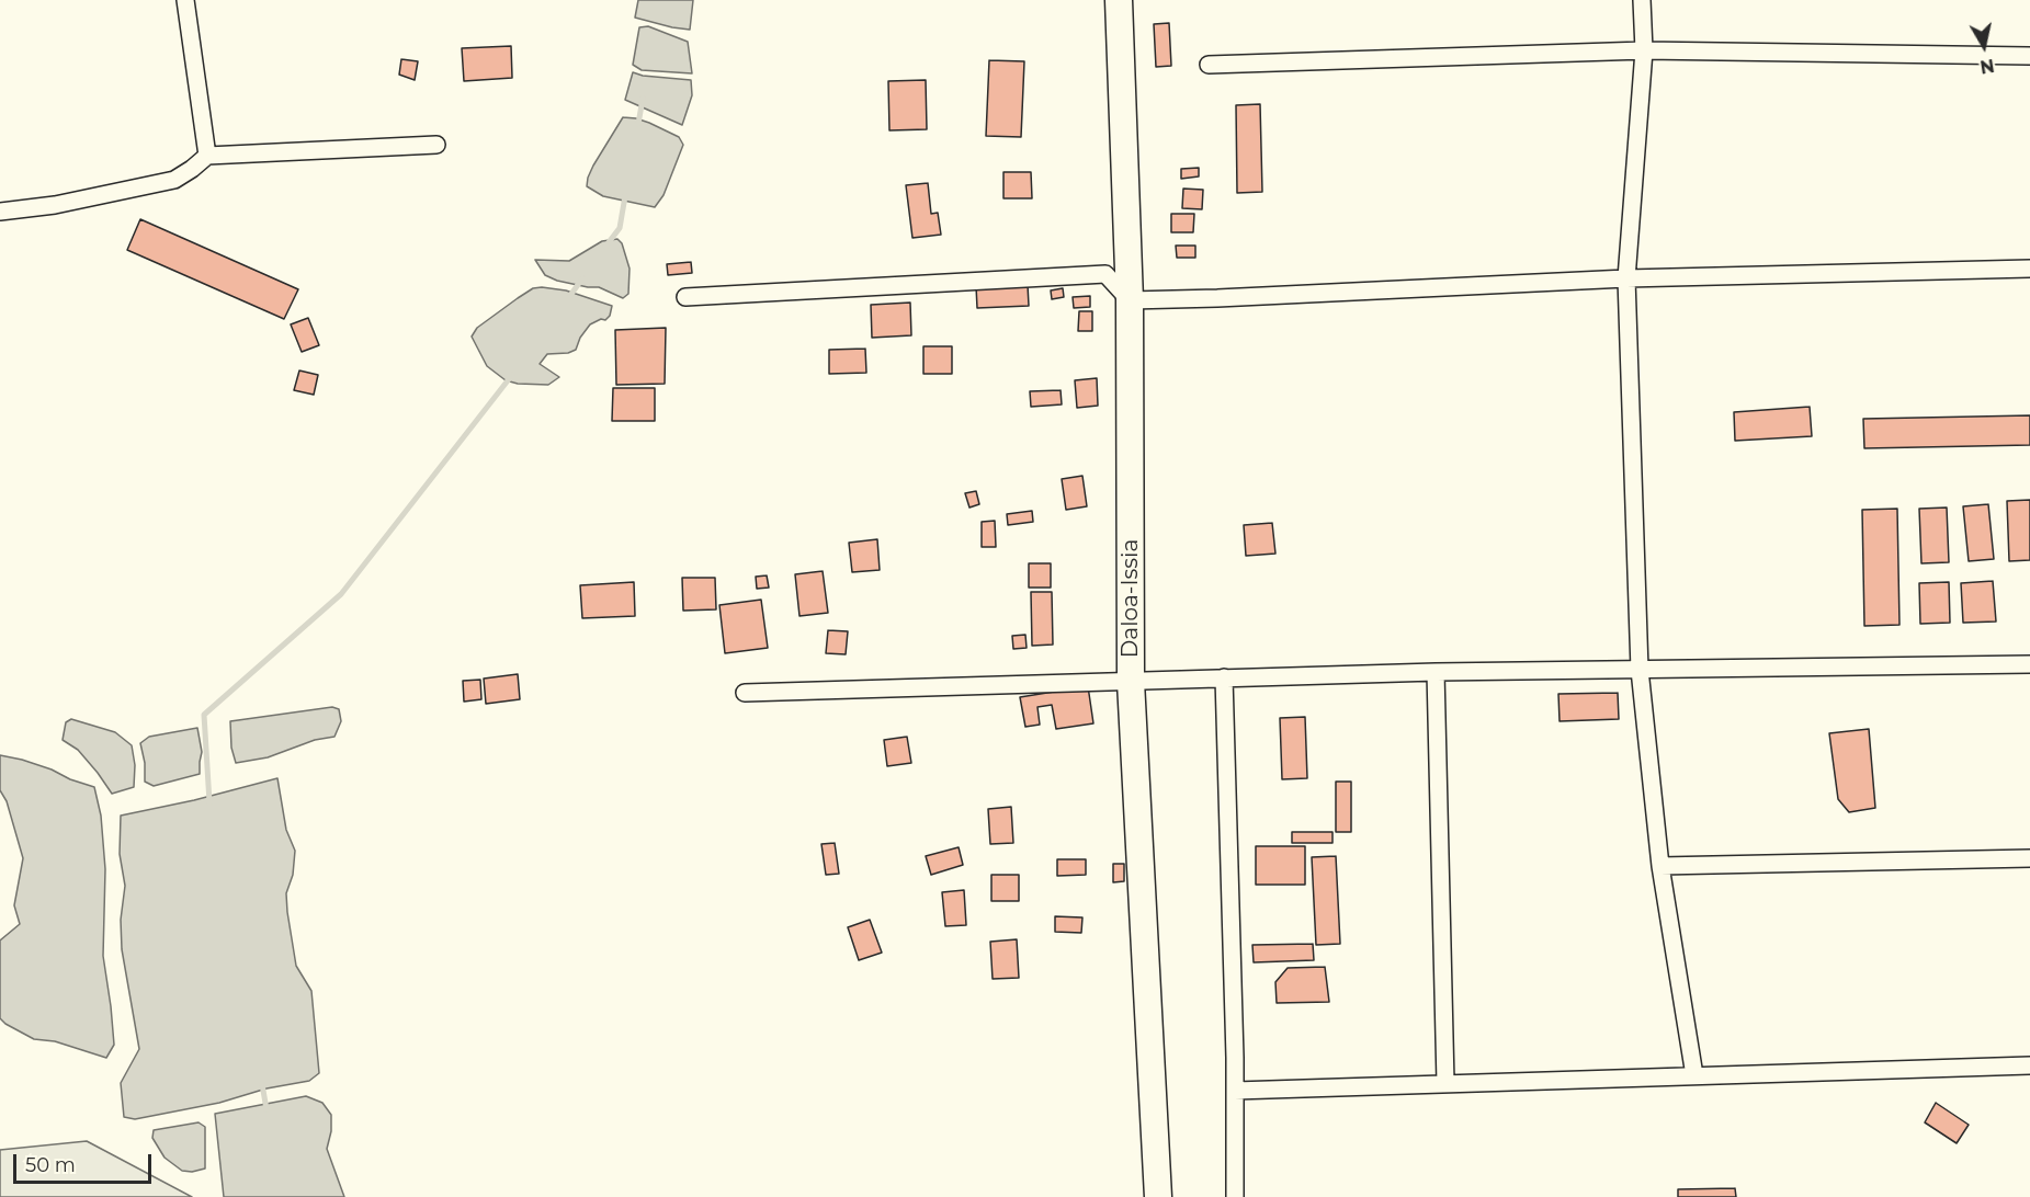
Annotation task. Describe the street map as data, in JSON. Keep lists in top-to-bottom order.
{
  "streets": {
    "main road": ["Daloa-Issia"]
  },
  "scale_bar": "50 m",
  "north": "bottom"
}
